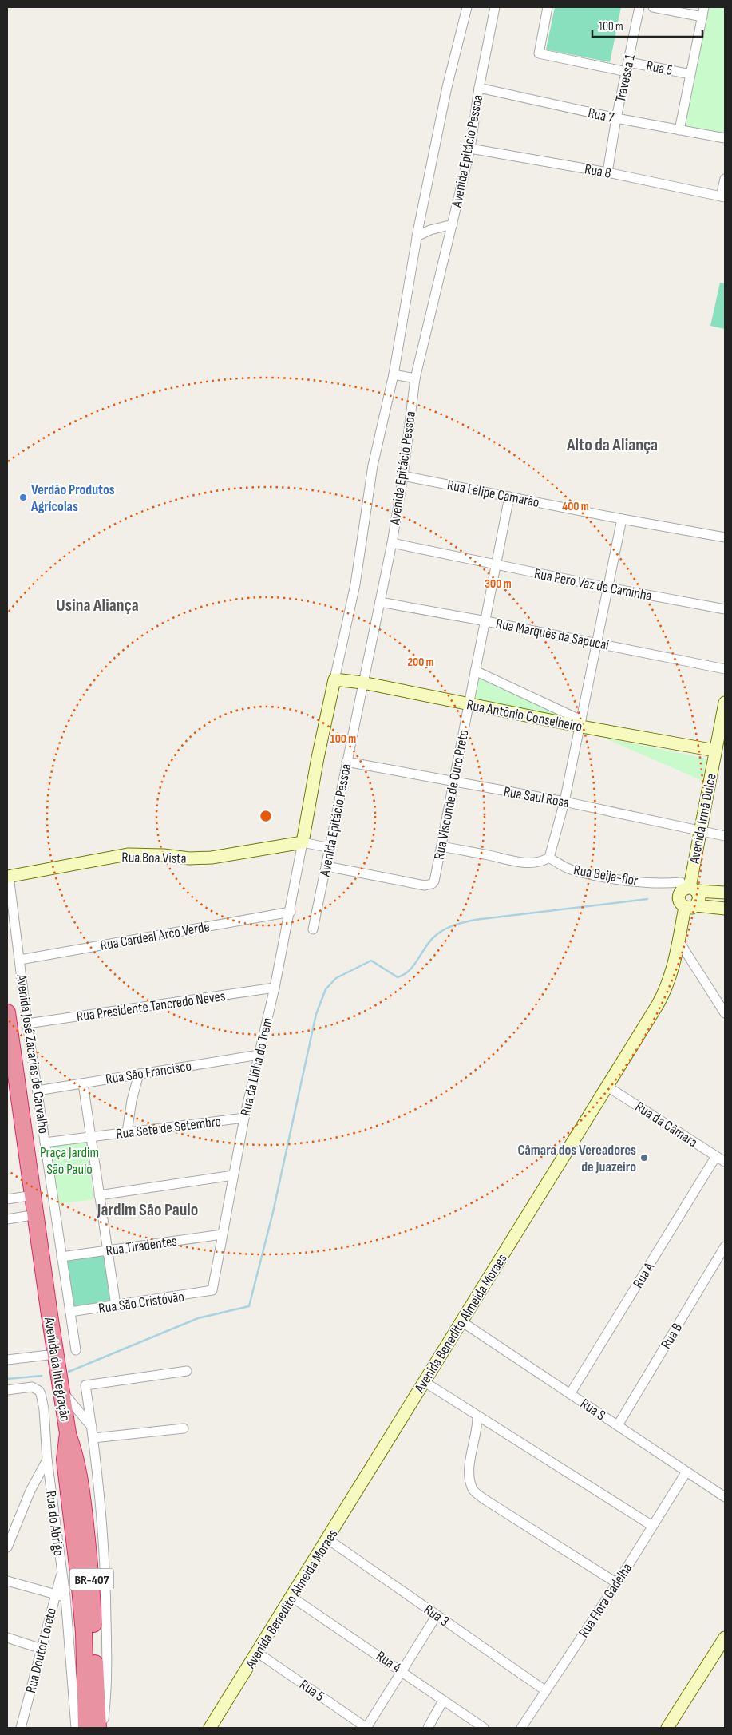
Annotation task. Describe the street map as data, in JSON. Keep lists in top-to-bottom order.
{
  "streets": {
    "highway": ["Avenida da Integração", "BR-407"],
    "main road": [
      "Rua Antônio Conselheiro",
      "Avenida Irmã Dulce",
      "Rua Boa Vista",
      "Avenida Benedito Almeida Moraes"
    ],
    "street": [
      "Rua 5",
      "Travessa 1",
      "Rua 7",
      "Avenida Epitácio Pessoa",
      "Rua 8",
      "Rua Felipe Camarão",
      "Rua Pero Vaz de Caminha",
      "Rua Marquês da Sapucaí",
      "Rua Visconde de Ouro Preto",
      "Rua Saul Rosa",
      "Rua Beija-flor",
      "Rua Cardeal Arco Verde",
      "Rua Presidente Tancredo Neves",
      "Avenida José Zacarias de Carvalho",
      "Rua da Linha do Trem",
      "Rua São Francisco",
      "Rua da Câmara",
      "Rua Sete de Setembro",
      "Rua Tiradentes",
      "Rua A",
      "Rua São Cristóvão",
      "Rua B",
      "Rua S",
      "Rua do Abrigo",
      "Rua Flora Gadelha",
      "Rua 3",
      "Rua Doutor Loreto",
      "Rua 4"
    ]
  },
  "crossings": [
    ["Rua 5", "Travessa 1"],
    ["Rua 5", "Avenida Benedito Almeida Moraes"],
    ["Travessa 1", "Rua 7"],
    ["Travessa 1", "Rua 8"],
    ["Rua 7", "Avenida Epitácio Pessoa"],
    ["Avenida Epitácio Pessoa", "Rua 8"],
    ["Avenida Epitácio Pessoa", "Rua Felipe Camarão"],
    ["Avenida Epitácio Pessoa", "Rua Pero Vaz de Caminha"],
    ["Avenida Epitácio Pessoa", "Rua Marquês da Sapucaí"],
    ["Avenida Epitácio Pessoa", "Rua Antônio Conselheiro"],
    ["Avenida Epitácio Pessoa", "Rua Visconde de Ouro Preto"],
    ["Avenida Epitácio Pessoa", "Rua Saul Rosa"],
    ["Rua Felipe Camarão", "Rua Visconde de Ouro Preto"],
    ["Rua Pero Vaz de Caminha", "Rua Visconde de Ouro Preto"],
    ["Rua Marquês da Sapucaí", "Rua Visconde de Ouro Preto"],
    ["Rua Antônio Conselheiro", "Rua Visconde de Ouro Preto"],
    ["Rua Antônio Conselheiro", "Avenida Irmã Dulce"],
    ["Rua Visconde de Ouro Preto", "Rua Saul Rosa"],
    ["Rua Saul Rosa", "Avenida Irmã Dulce"],
    ["Avenida Irmã Dulce", "Rua Beija-flor"],
    ["Avenida Irmã Dulce", "Avenida Benedito Almeida Moraes"],
    ["Rua Boa Vista", "Avenida José Zacarias de Carvalho"],
    ["Rua Boa Vista", "Rua da Linha do Trem"],
    ["Rua Beija-flor", "Avenida Benedito Almeida Moraes"],
    ["Rua Cardeal Arco Verde", "Avenida José Zacarias de Carvalho"],
    ["Rua Cardeal Arco Verde", "Rua da Linha do Trem"],
    ["Rua Presidente Tancredo Neves", "Avenida José Zacarias de Carvalho"],
    ["Rua Presidente Tancredo Neves", "Rua da Linha do Trem"],
    ["Avenida José Zacarias de Carvalho", "Rua São Francisco"],
    ["Avenida José Zacarias de Carvalho", "Rua Sete de Setembro"],
    ["Avenida José Zacarias de Carvalho", "Rua Tiradentes"],
    ["Avenida José Zacarias de Carvalho", "Rua São Cristóvão"],
    ["Rua da Linha do Trem", "Rua São Francisco"],
    ["Rua da Linha do Trem", "Rua Sete de Setembro"],
    ["Rua da Linha do Trem", "Rua Tiradentes"],
    ["Rua da Linha do Trem", "Rua São Cristóvão"],
    ["Rua da Câmara", "Rua A"],
    ["Rua da Câmara", "Avenida Benedito Almeida Moraes"],
    ["Rua A", "Rua S"],
    ["Avenida Benedito Almeida Moraes", "Rua S"],
    ["Avenida Benedito Almeida Moraes", "Rua 3"],
    ["Avenida Benedito Almeida Moraes", "Rua 4"],
    ["Rua B", "Rua S"],
    ["Avenida da Integração", "BR-407"],
    ["Rua S", "Rua Flora Gadelha"],
    ["Rua do Abrigo", "Rua Doutor Loreto"],
    ["Rua Flora Gadelha", "Rua 3"]
  ],
  "districts": ["Alto da Aliança", "Usina Aliança", "Jardim São Paulo"],
  "parks": ["Praça Jardim São Paulo"],
  "places": ["Verdão Produtos Agrícolas", "Câmara dos Vereadores de Juazeiro"],
  "scale_bar": "100 m",
  "rings": [
    "400 m",
    "300 m",
    "200 m",
    "100 m"
  ]
}
